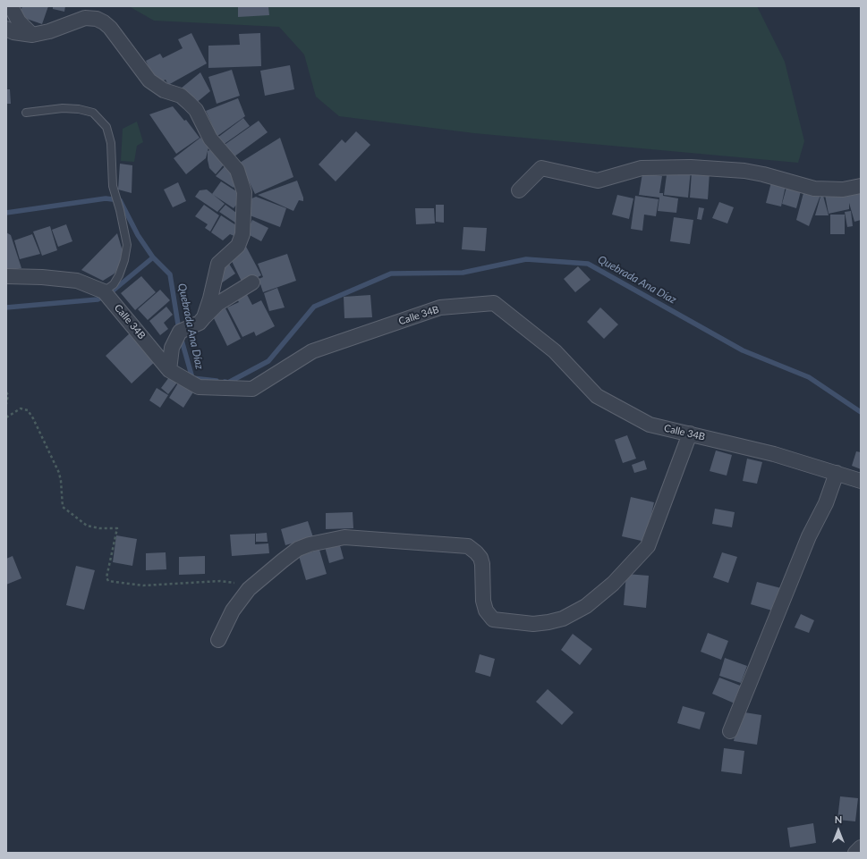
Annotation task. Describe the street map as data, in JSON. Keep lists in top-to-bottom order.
{
  "streets": {
    "street": ["Calle 34B"]
  },
  "water": ["Quebrada Ana Díaz"],
  "north": "top"
}
